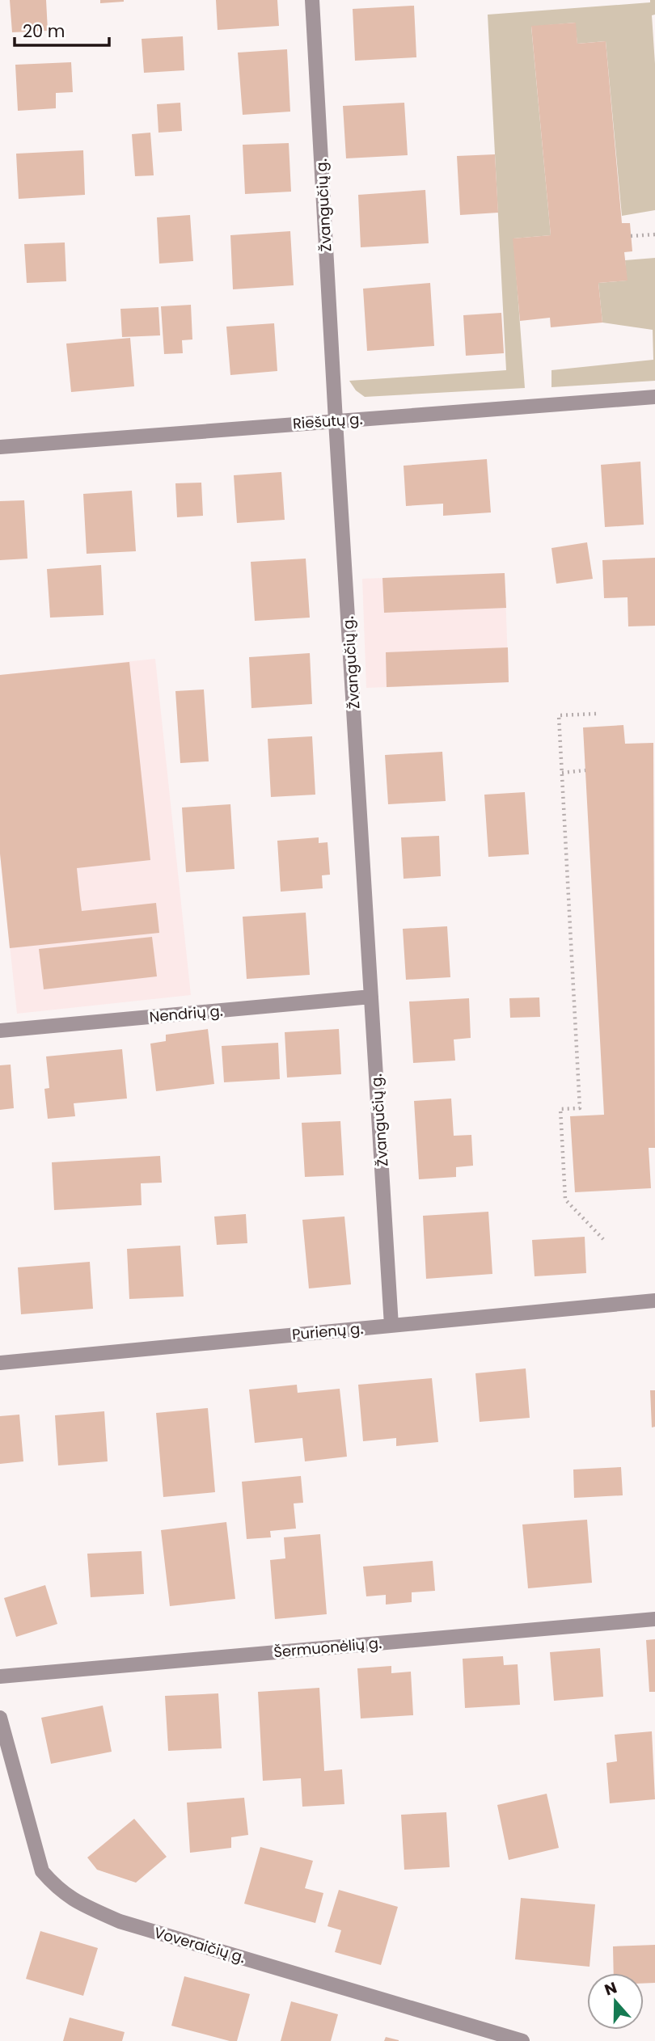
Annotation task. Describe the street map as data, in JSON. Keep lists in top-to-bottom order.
{
  "streets": {
    "street": [
      "Žvangučių g.",
      "Riešutų g.",
      "Nendrių g.",
      "Purienų g.",
      "Šermuonėlių g.",
      "Voveraičių g."
    ]
  },
  "crossings": [
    ["Žvangučių g.", "Riešutų g."],
    ["Žvangučių g.", "Nendrių g."],
    ["Žvangučių g.", "Purienų g."]
  ],
  "scale_bar": "20 m",
  "north": "top"
}
